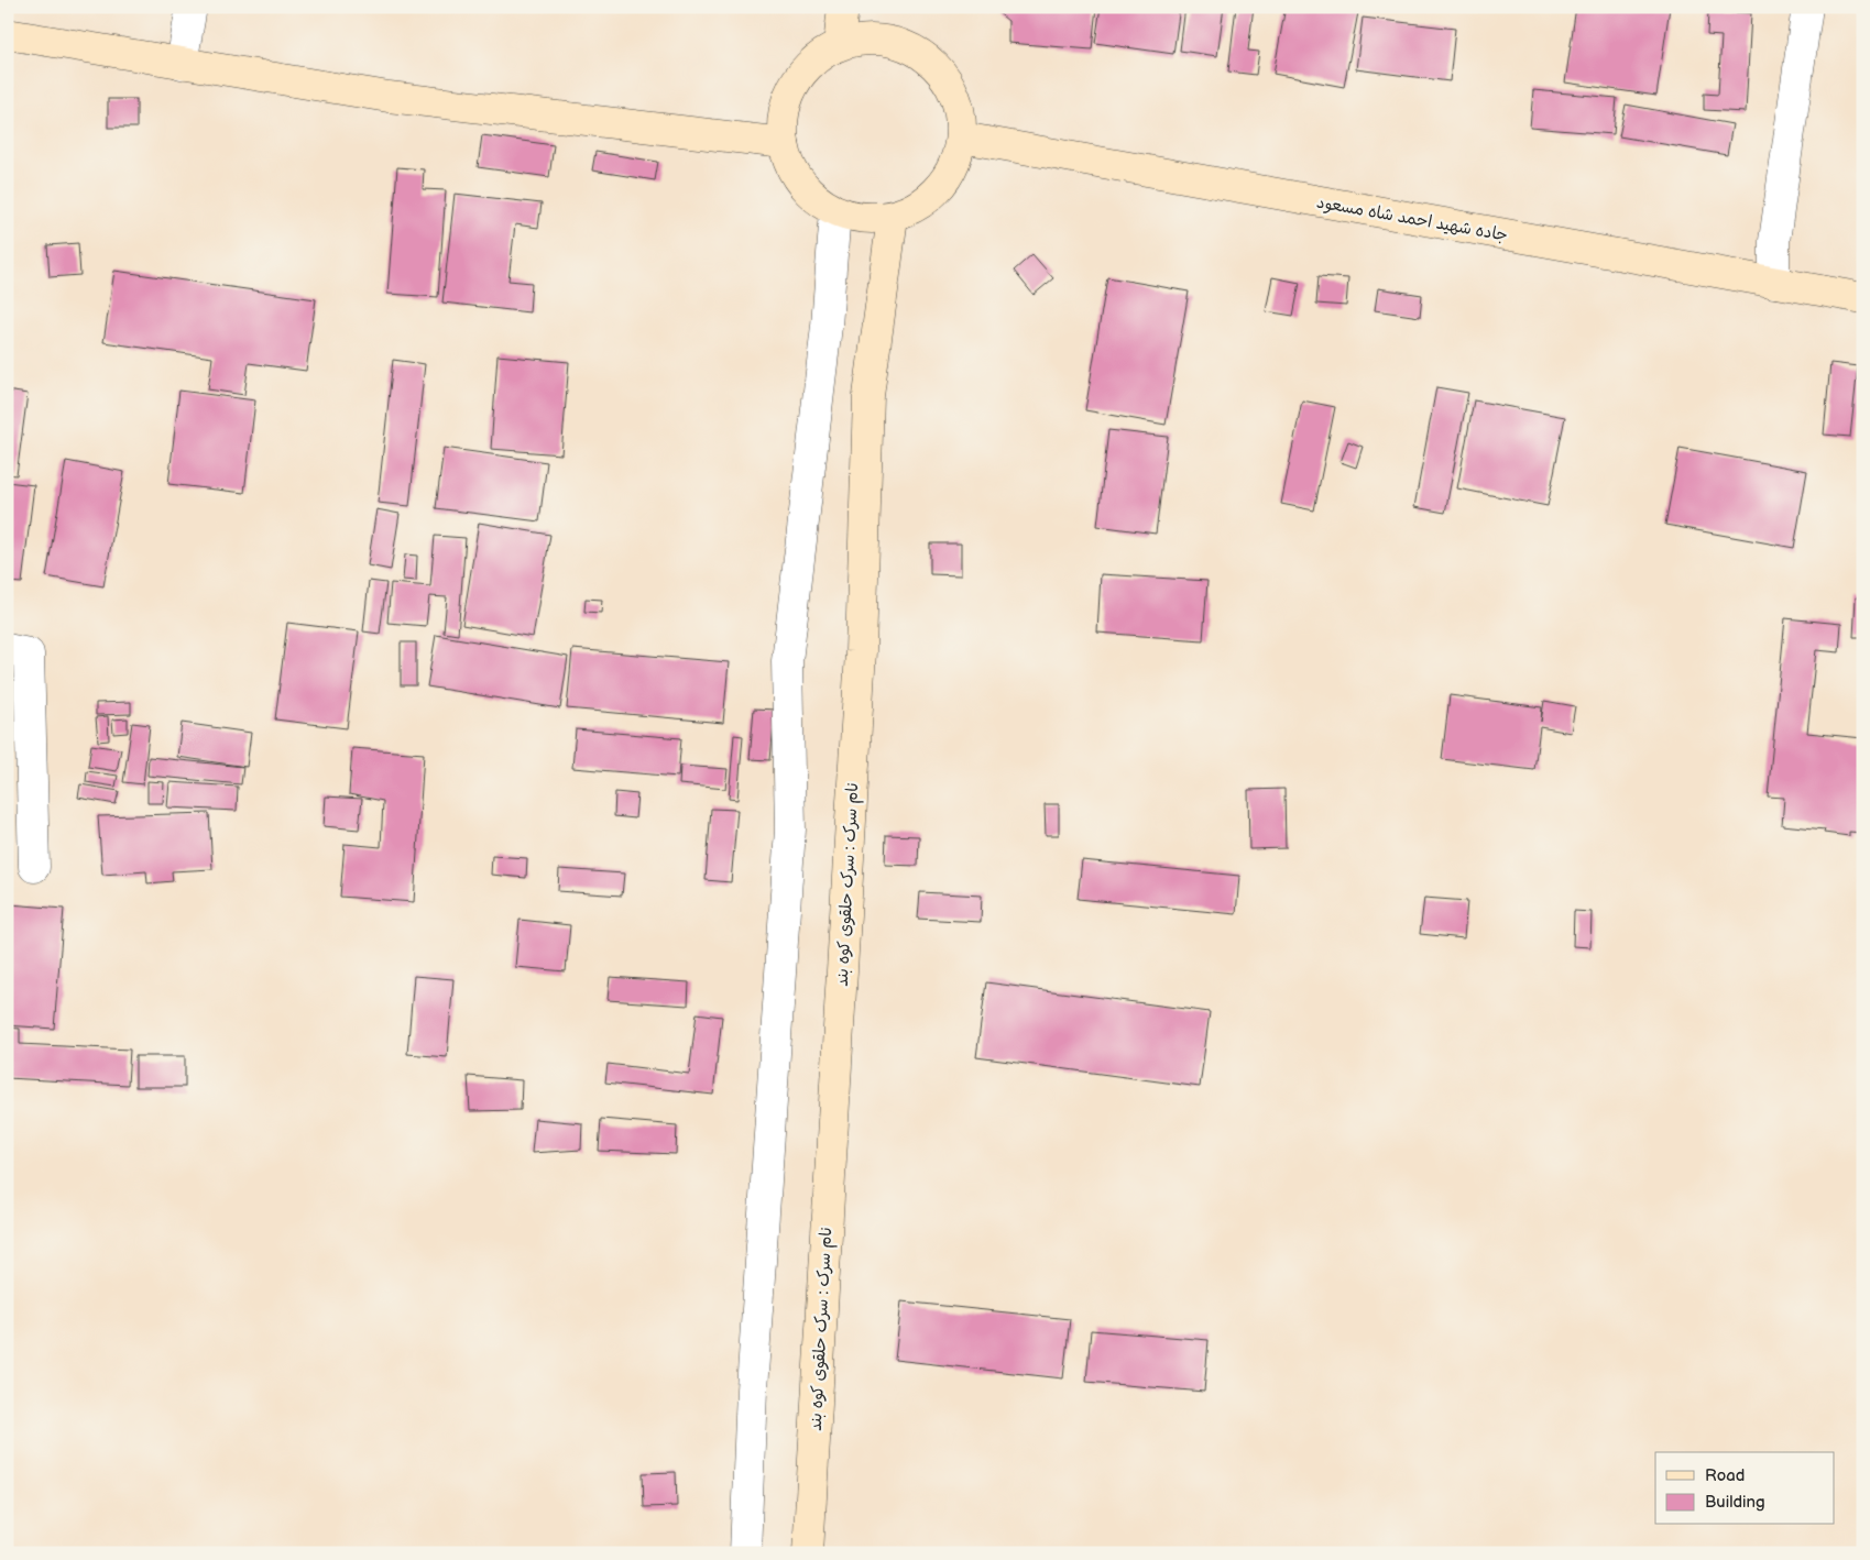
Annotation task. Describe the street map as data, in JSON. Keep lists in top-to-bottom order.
{
  "streets": {
    "main road": ["جاده شهيد احمد شاه مسعود", "نام سرک : سرک حلقوی کوه بند"]
  },
  "crossings": [
    ["جاده شهيد احمد شاه مسعود", "نام سرک : سرک حلقوی کوه بند"]
  ],
  "legend": ["Road", "Building"]
}
